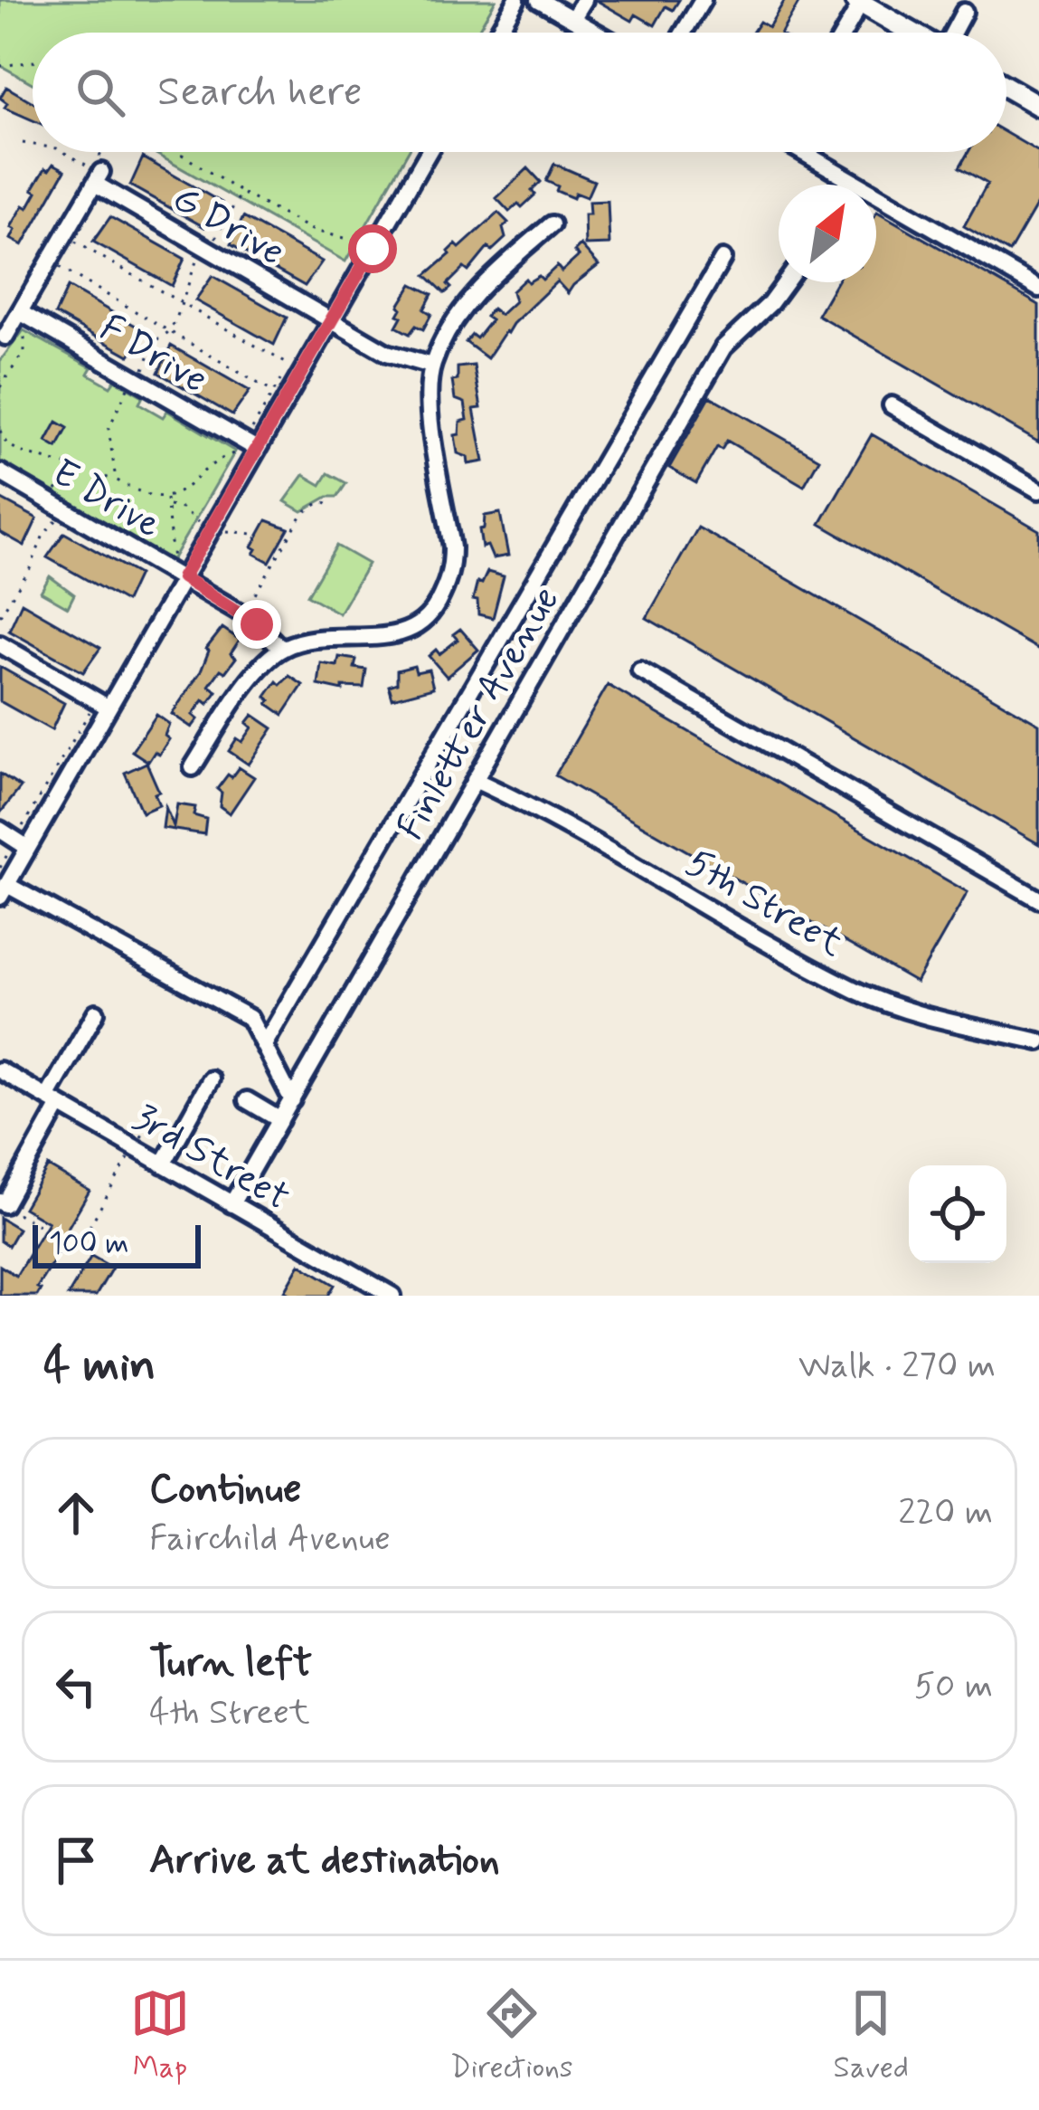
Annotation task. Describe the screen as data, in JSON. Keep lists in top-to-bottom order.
{
  "streets": {
    "street": [
      "G Drive",
      "F Drive",
      "E Drive",
      "Finletter Avenue",
      "5th Street",
      "3rd Street"
    ]
  },
  "crossings": [
    ["Finletter Avenue", "5th Street"],
    ["Finletter Avenue", "3rd Street"]
  ],
  "scale_bar": "100 m",
  "north": "top right",
  "page": {
    "search": "Search here",
    "scale": "100 m",
    "heading": ["4 min", "Walk · 270 m"],
    "list": [
      ["Continue", "Fairchild Avenue", "220 m"],
      ["Turn left", "4th Street", "50 m"],
      "Arrive at destination"
    ],
    "nav": ["Map", "Directions", "Saved"]
  }
}
